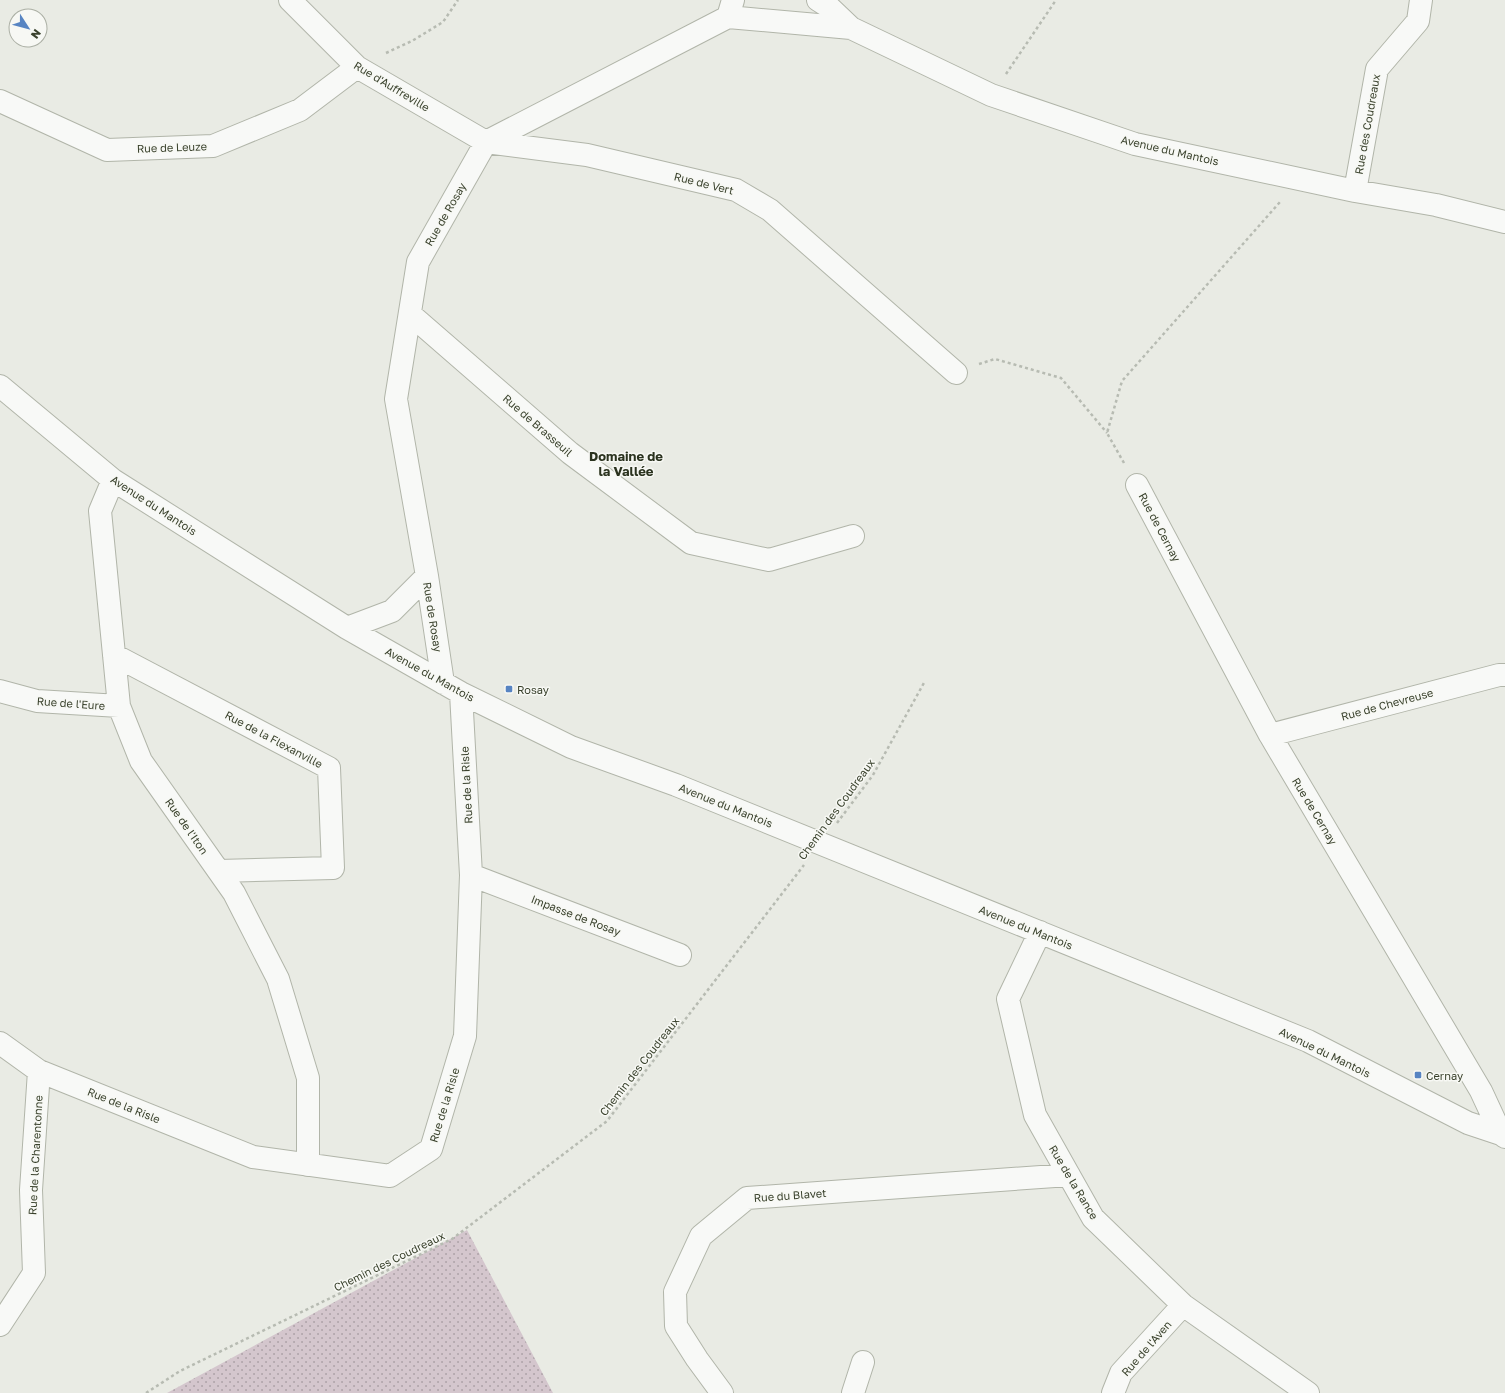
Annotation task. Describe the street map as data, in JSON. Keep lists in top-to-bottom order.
{
  "streets": {
    "street": [
      "Rue d'Auffreville",
      "Rue des Coudreaux",
      "Rue de Leuze",
      "Avenue du Mantois",
      "Rue de Vert",
      "Rue de Rosay",
      "Rue de Brasseuil",
      "Rue de Cernay",
      "Rue de l'Eure",
      "Rue de Chevreuse",
      "Rue de la Flexanville",
      "Rue de la Risle",
      "Rue de l'Iton",
      "Impasse de Rosay",
      "Rue de la Charentonne",
      "Rue de la Rance",
      "Rue du Blavet",
      "Rue de l'Aven"
    ],
    "path": ["Chemin des Coudreaux"]
  },
  "crossings": [
    ["Rue d'Auffreville", "Rue de Leuze"],
    ["Rue d'Auffreville", "Rue de Vert"],
    ["Rue d'Auffreville", "Rue de Rosay"],
    ["Rue des Coudreaux", "Avenue du Mantois"],
    ["Avenue du Mantois", "Rue de Rosay"],
    ["Avenue du Mantois", "Rue de Cernay"],
    ["Avenue du Mantois", "Rue de la Risle"],
    ["Avenue du Mantois", "Chemin des Coudreaux"],
    ["Avenue du Mantois", "Rue de l'Iton"],
    ["Avenue du Mantois", "Rue de la Rance"],
    ["Rue de Vert", "Rue de Rosay"],
    ["Rue de Rosay", "Rue de Brasseuil"],
    ["Rue de Rosay", "Rue de la Risle"],
    ["Rue de Cernay", "Rue de Chevreuse"],
    ["Rue de l'Eure", "Rue de l'Iton"],
    ["Rue de la Flexanville", "Rue de l'Iton"],
    ["Rue de la Risle", "Rue de l'Iton"],
    ["Rue de la Risle", "Impasse de Rosay"],
    ["Rue de la Risle", "Rue de la Charentonne"],
    ["Rue de la Rance", "Rue du Blavet"],
    ["Rue de la Rance", "Rue de l'Aven"]
  ],
  "districts": ["Domaine de la Vallée"],
  "places": {
    "transit": ["Rosay", "Cernay"]
  },
  "north": "bottom right"
}
